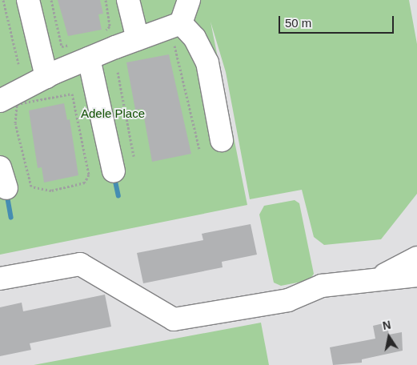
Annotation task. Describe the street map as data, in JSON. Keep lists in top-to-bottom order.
{
  "parks": ["Adele Place"],
  "scale_bar": "50 m",
  "north": "top"
}
